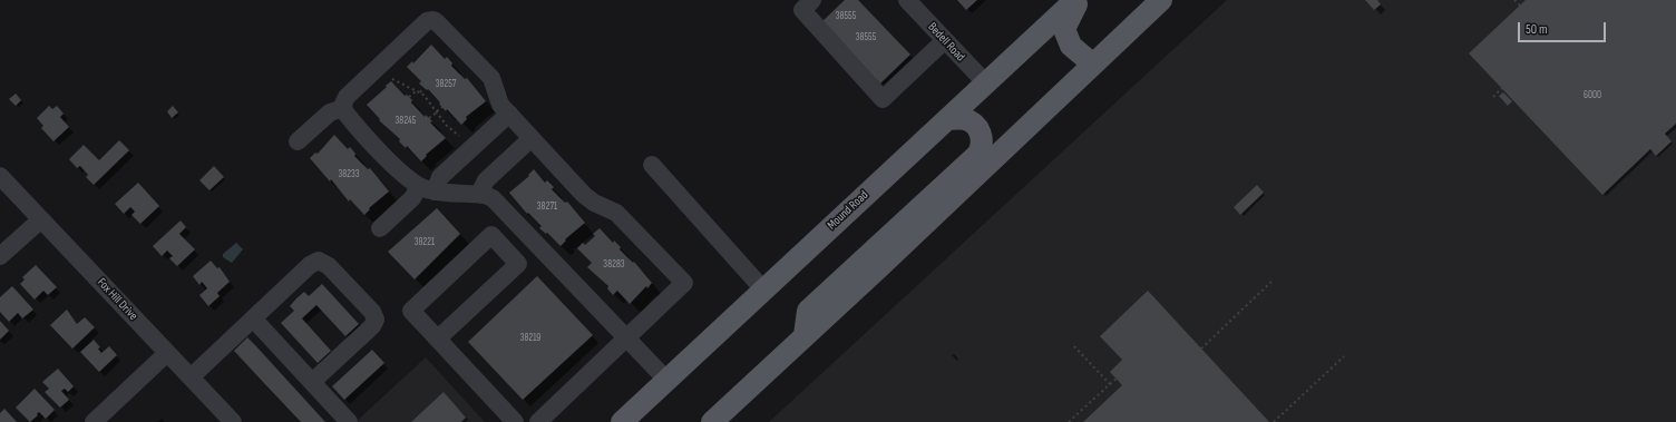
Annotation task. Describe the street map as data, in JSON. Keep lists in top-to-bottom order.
{
  "streets": {
    "main road": ["Mound Road"],
    "street": ["Bedell Road", "Fox Hill Drive"]
  },
  "crossings": [
    ["Bedell Road", "Mound Road"]
  ],
  "house_numbers": [
    "38555",
    "38555",
    "38257",
    "6000",
    "38245",
    "38233",
    "38271",
    "38221",
    "38283",
    "38219"
  ],
  "scale_bar": "50 m"
}
